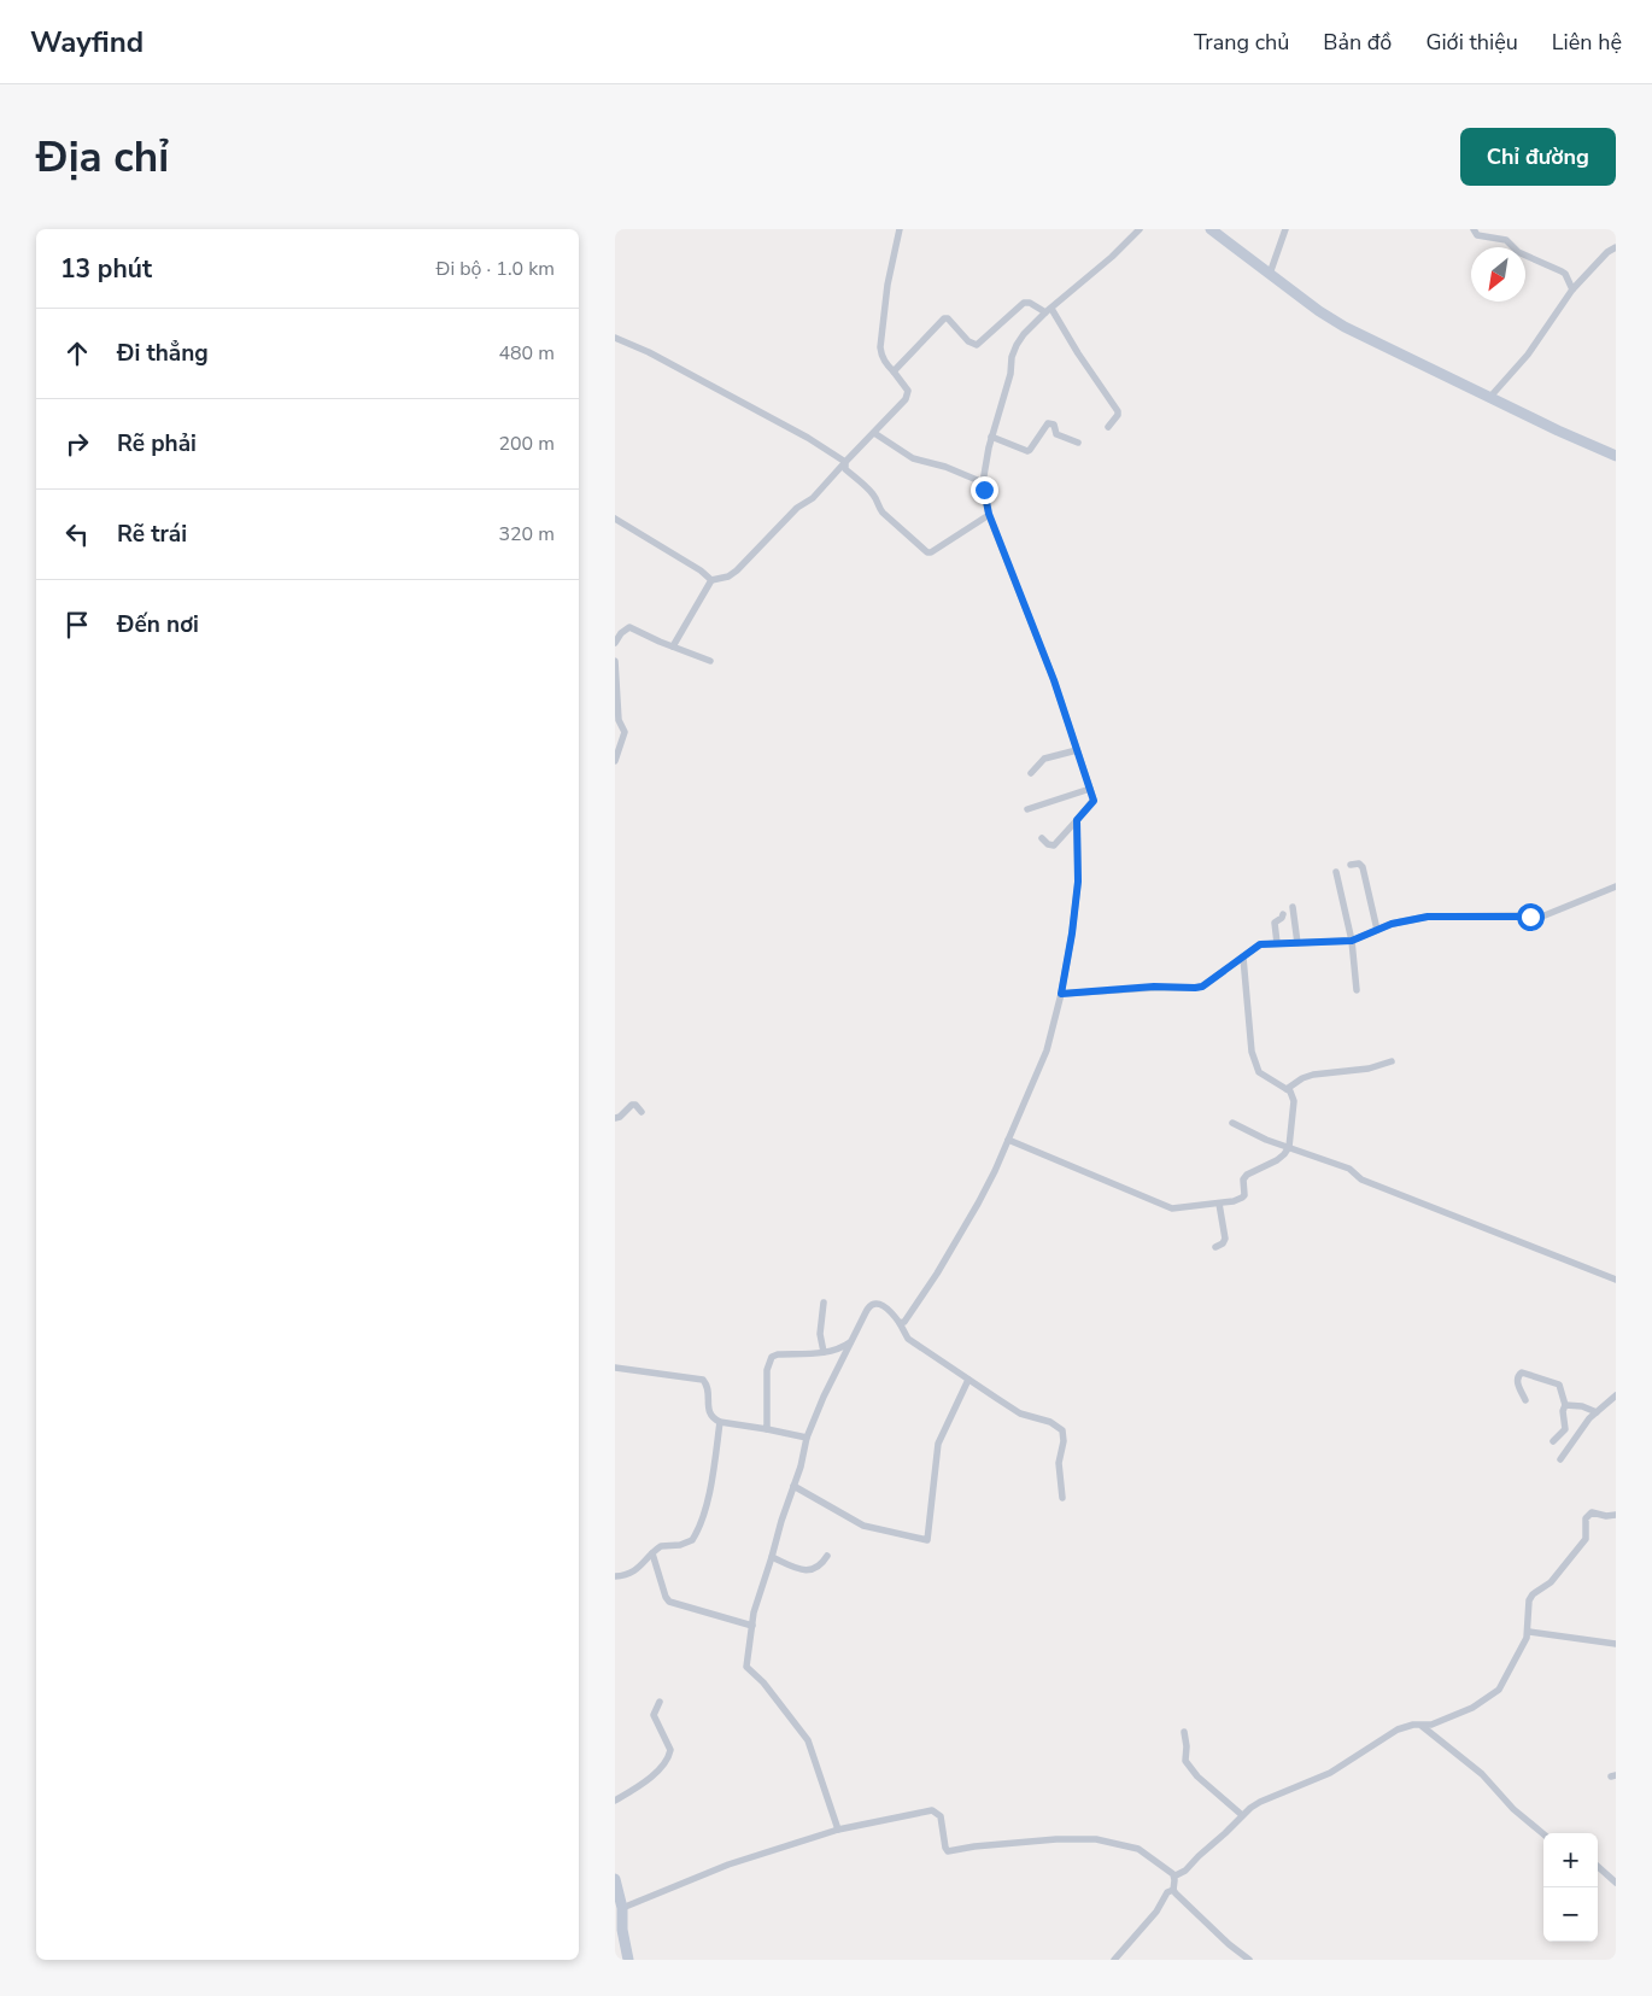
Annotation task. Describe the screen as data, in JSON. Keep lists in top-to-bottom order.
{
  "north": "bottom left",
  "page": {
    "header": "Wayfind",
    "nav": [
      "Trang chủ",
      "Bản đồ",
      "Giới thiệu",
      "Liên hệ"
    ],
    "buttons": "Chỉ đường",
    "title": "Địa chỉ",
    "heading": ["13 phút", "Đi bộ · 1.0 km"],
    "list": [
      ["Đi thẳng", "480 m"],
      ["Rẽ phải", "200 m"],
      ["Rẽ trái", "320 m"],
      "Đến nơi"
    ],
    "map_buttons": ["+", "−"]
  }
}
